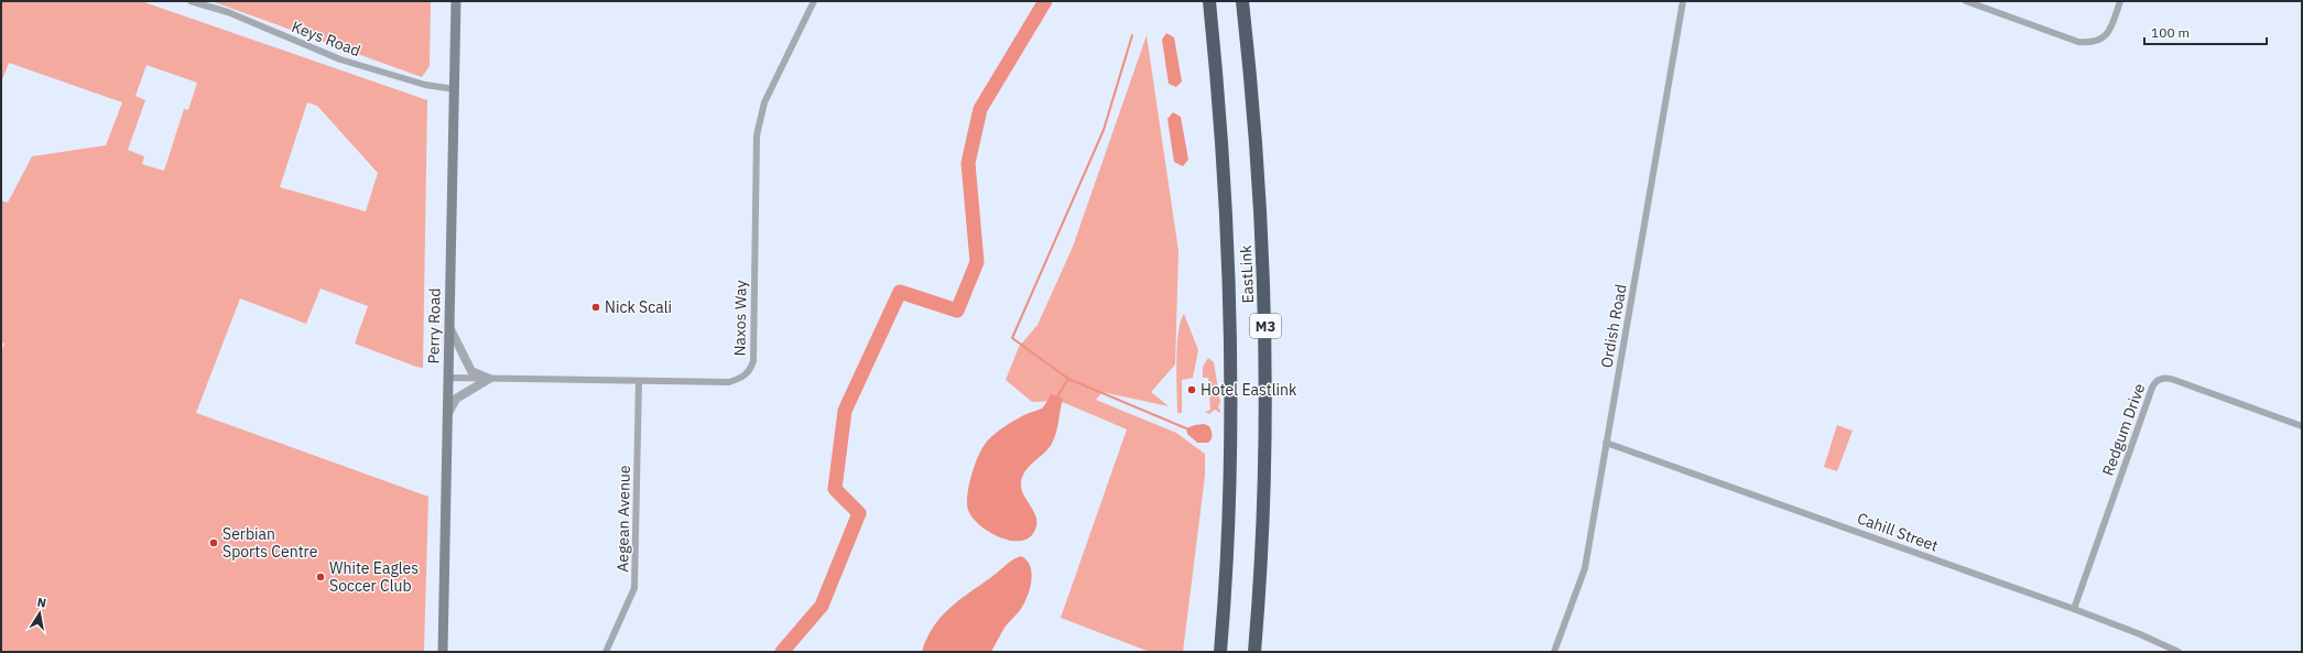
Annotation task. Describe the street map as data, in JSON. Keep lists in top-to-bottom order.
{
  "streets": {
    "highway": ["EastLink", "M3"],
    "main road": ["Perry Road"],
    "street": [
      "Keys Road",
      "Naxos Way",
      "Ordish Road",
      "Redgum Drive",
      "Aegean Avenue",
      "Cahill Street"
    ]
  },
  "crossings": [
    ["Keys Road", "Perry Road"],
    ["Naxos Way", "Perry Road"],
    ["Naxos Way", "Aegean Avenue"],
    ["Ordish Road", "Cahill Street"],
    ["Redgum Drive", "Cahill Street"]
  ],
  "places": [
    "Nick Scali",
    "Hotel Eastlink",
    "Serbian Sports Centre",
    "White Eagles Soccer Club"
  ],
  "scale_bar": "100 m",
  "north": "top"
}
